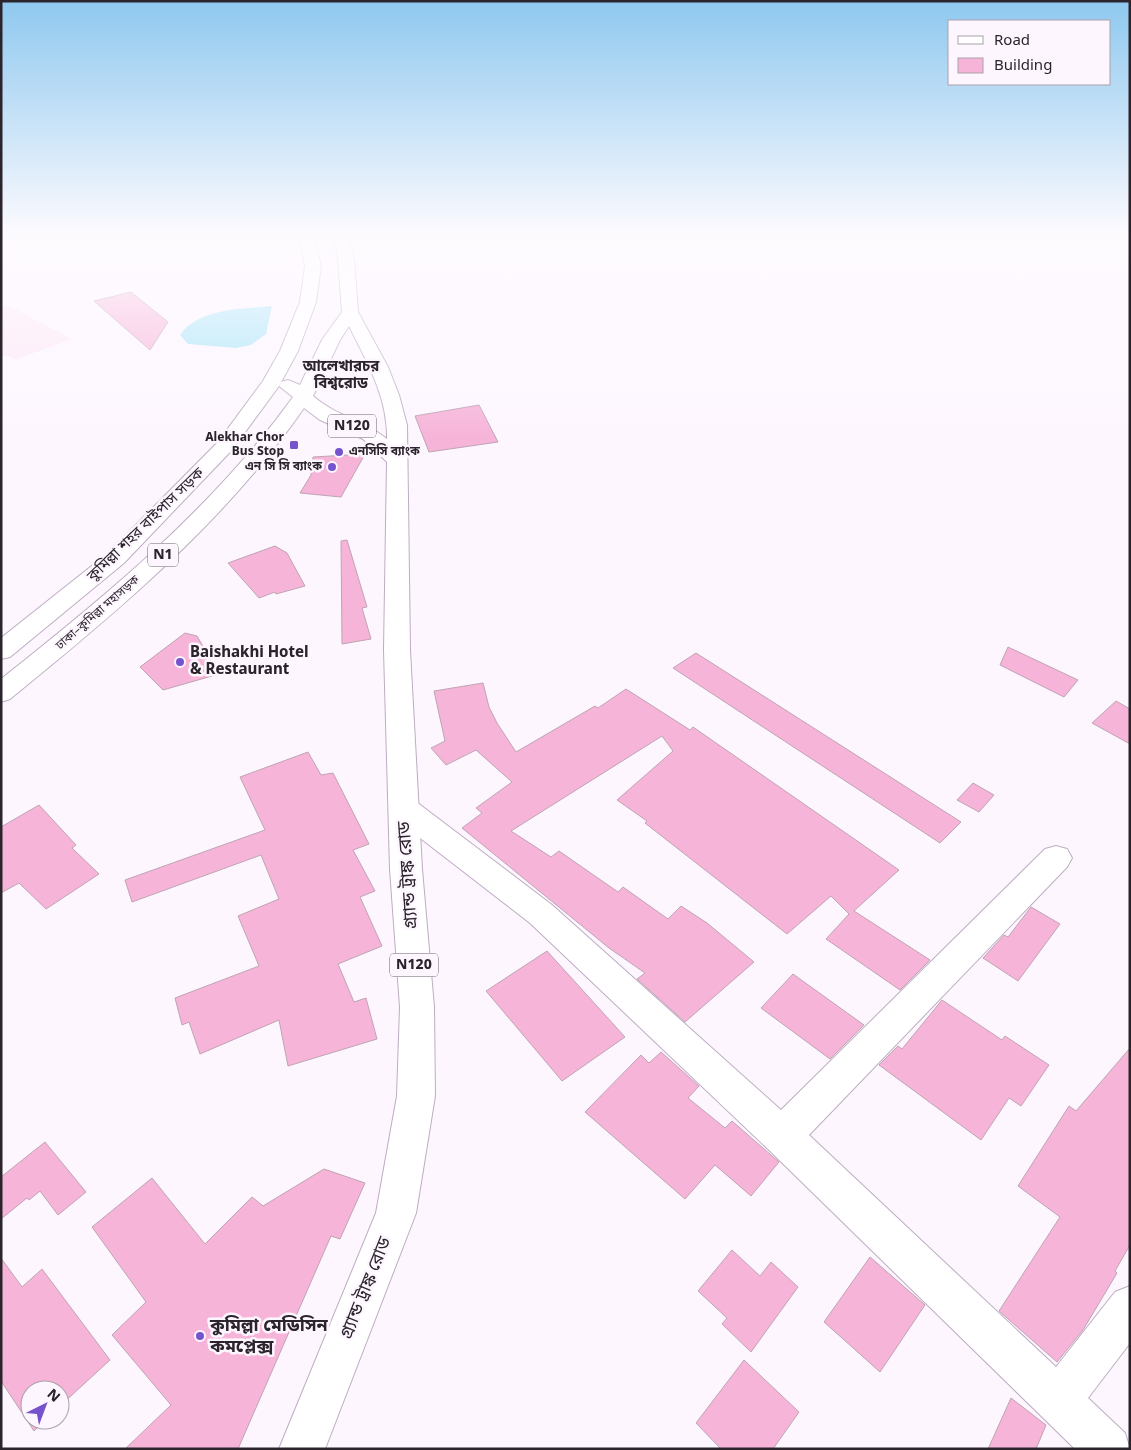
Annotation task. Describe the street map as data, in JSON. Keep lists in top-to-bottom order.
{
  "streets": {
    "main road": [
      "N120",
      "কুমিল্লা শহর বাইপাস সড়ক",
      "N1",
      "ঢাকা–কুমিল্লা মহাসড়ক",
      "গ্র্যান্ড ট্রাঙ্ক রোড"
    ]
  },
  "crossings": [
    ["N120", "কুমিল্লা শহর বাইপাস সড়ক"],
    ["N120", "N1"],
    ["N120", "ঢাকা–কুমিল্লা মহাসড়ক"],
    ["N120", "গ্র্যান্ড ট্রাঙ্ক রোড"],
    ["কুমিল্লা শহর বাইপাস সড়ক", "N1"],
    ["ঢাকা–কুমিল্লা মহাসড়ক", "গ্র্যান্ড ট্রাঙ্ক রোড"]
  ],
  "districts": ["আলেখারচর বিশ্বরোড"],
  "places": {
    "transit": ["Alekhar Chor Bus Stop"],
    "other": [
      "এনসিসি ব্যাংক",
      "এন সি সি ব্যাংক",
      "Baishakhi Hotel & Restaurant",
      "কুমিল্লা মেডিসিন কমপ্লেক্স"
    ]
  },
  "legend": ["Road", "Building"],
  "north": "top right"
}
